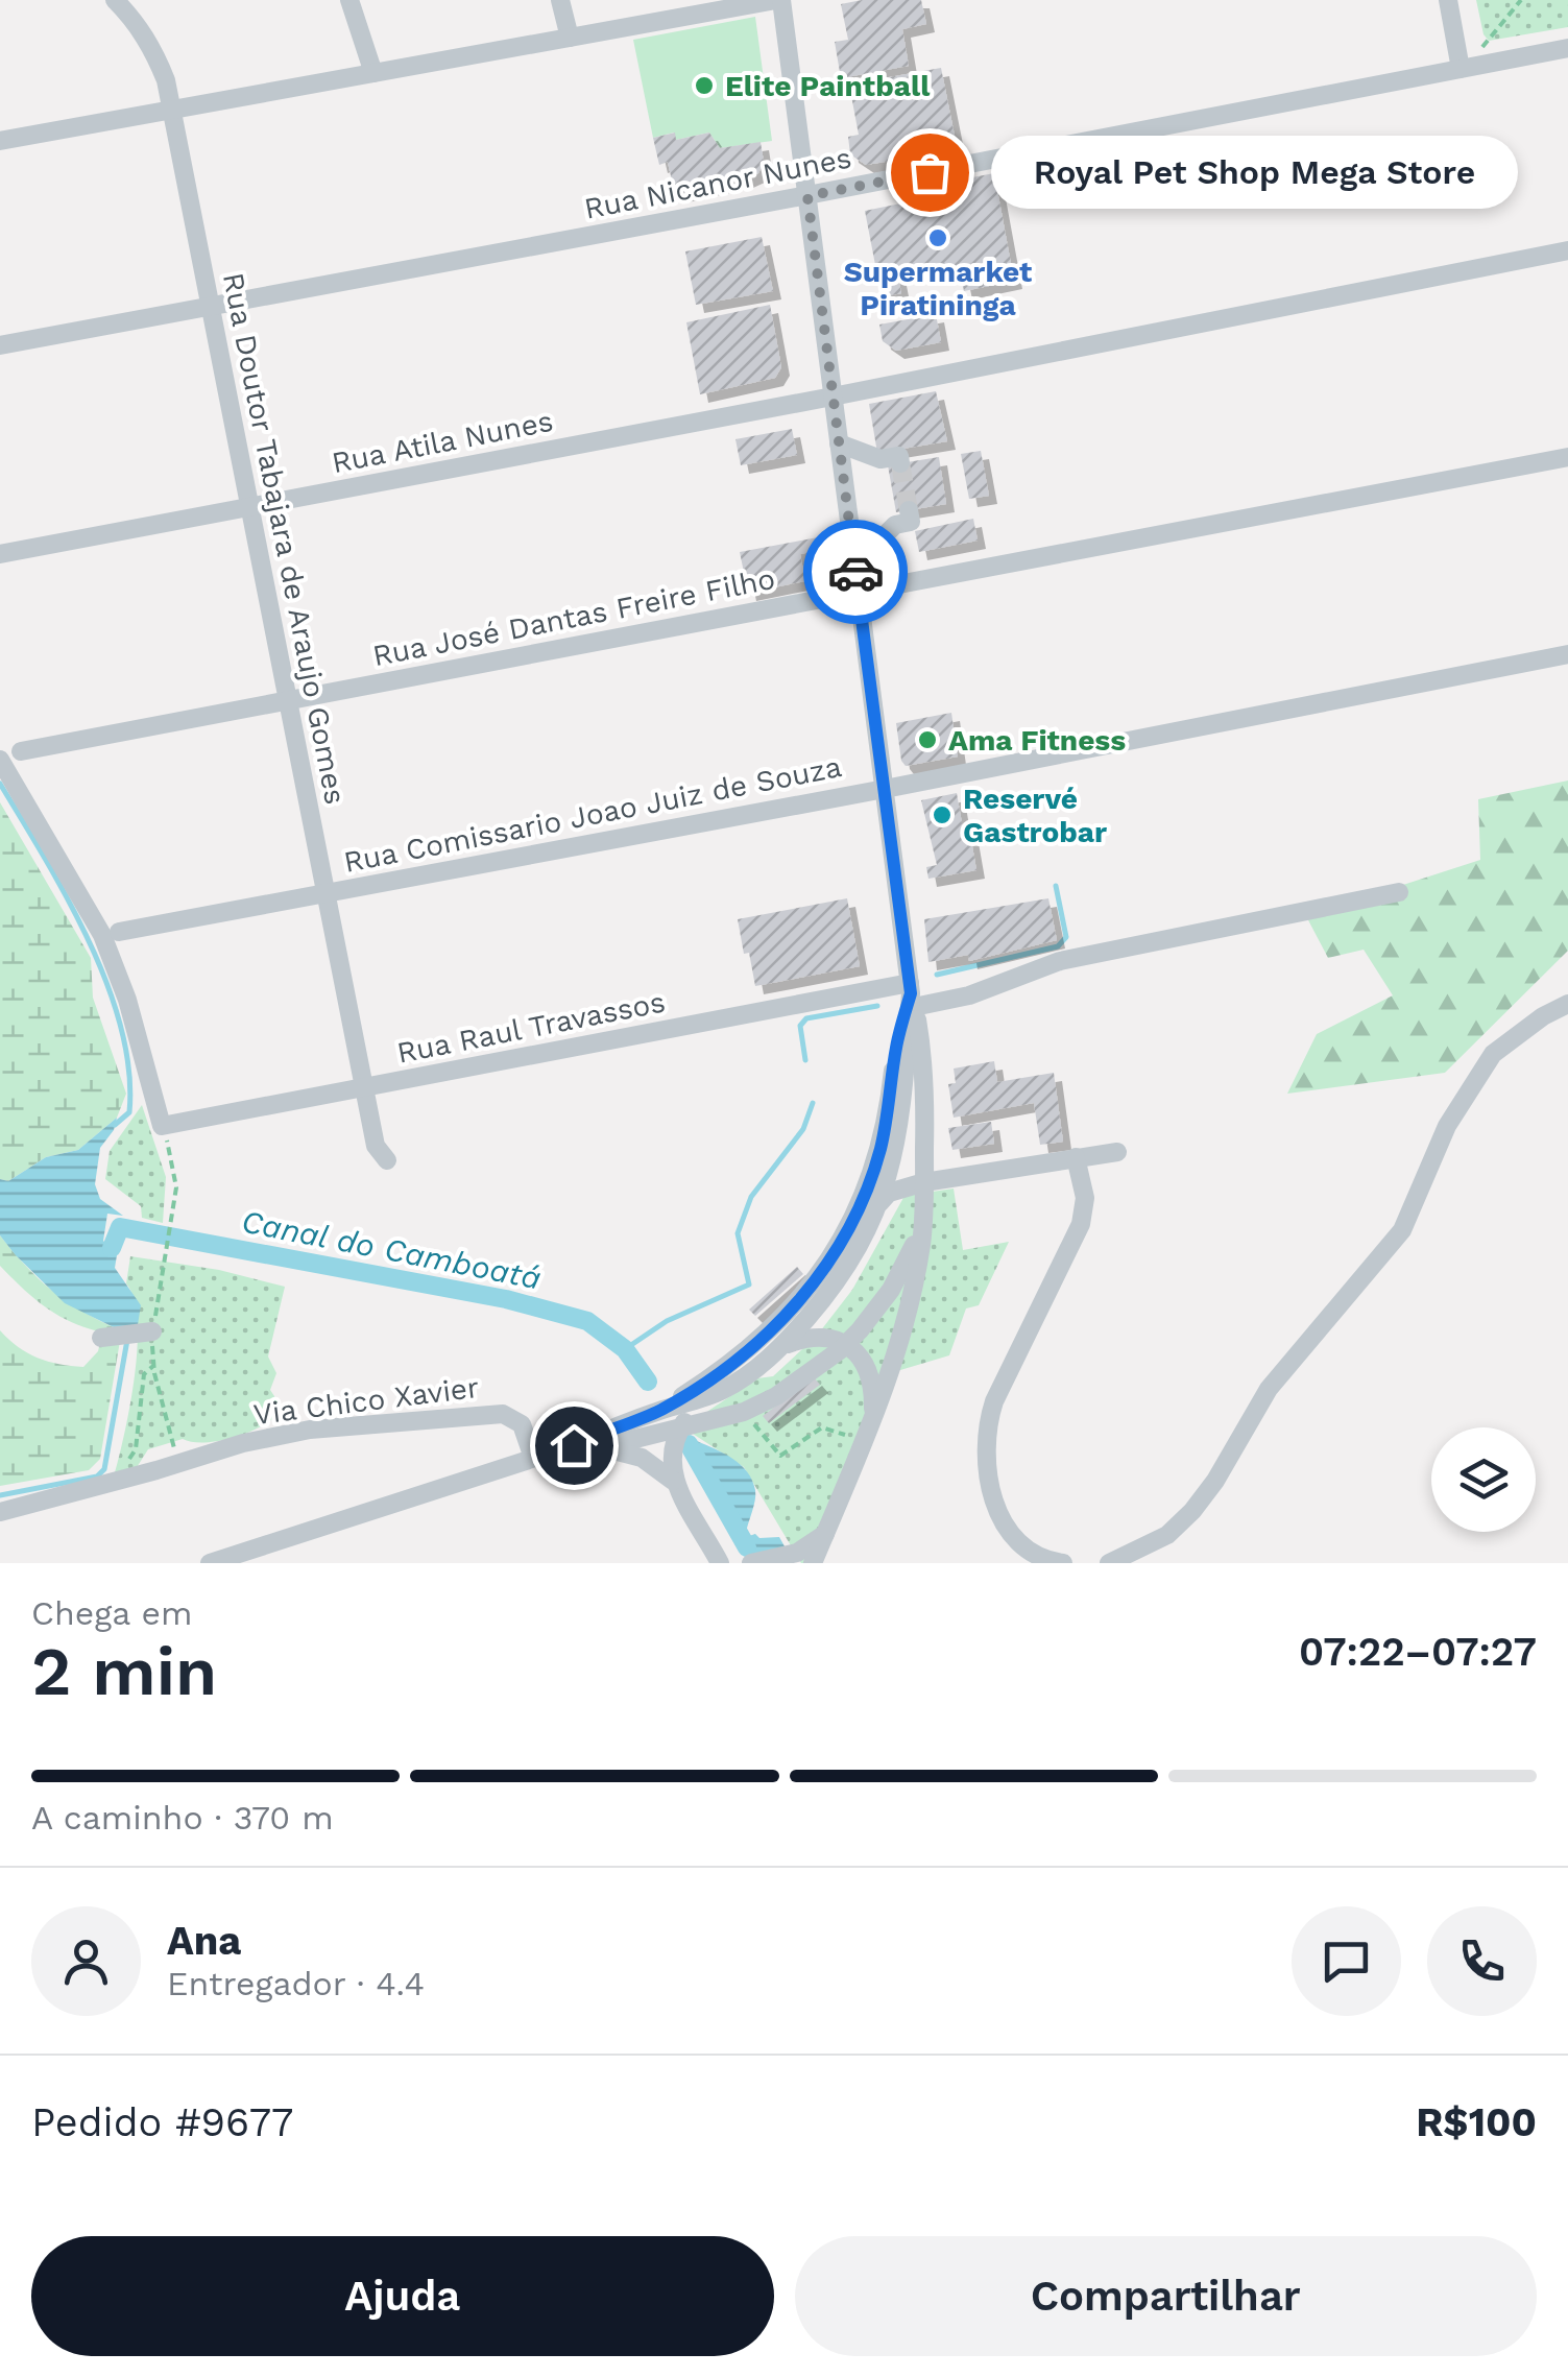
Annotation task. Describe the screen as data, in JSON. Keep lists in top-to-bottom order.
{
  "streets": {
    "street": [
      "Rua Nicanor Nunes",
      "Rua Atila Nunes",
      "Rua Doutor Tabajara de Araujo Gomes",
      "Rua José Dantas Freire Filho",
      "Rua Comissario Joao Juiz de Souza",
      "Rua Raul Travassos",
      "Via Chico Xavier"
    ]
  },
  "crossings": [
    ["Rua Nicanor Nunes", "Rua Doutor Tabajara de Araujo Gomes"],
    ["Rua Atila Nunes", "Rua Doutor Tabajara de Araujo Gomes"],
    ["Rua Doutor Tabajara de Araujo Gomes", "Rua José Dantas Freire Filho"],
    ["Rua Doutor Tabajara de Araujo Gomes", "Rua Comissario Joao Juiz de Souza"],
    ["Rua Doutor Tabajara de Araujo Gomes", "Rua Raul Travassos"]
  ],
  "water": ["Canal do Camboatá"],
  "places": [
    "Elite Paintball",
    "Royal Pet Shop Mega Store",
    "Supermarket Piratininga",
    "Ama Fitness",
    "Reservé Gastrobar"
  ],
  "page": {
    "bubble": "Royal Pet Shop Mega Store",
    "heading": ["2 min", "Chega em", "07:22–07:27"],
    "panel": [
      "Ana",
      "Entregador · 4.4",
      "Pedido #9677",
      "R$100"
    ],
    "bar": "A caminho · 370 m",
    "buttons": ["Ajuda", "Compartilhar"]
  }
}
